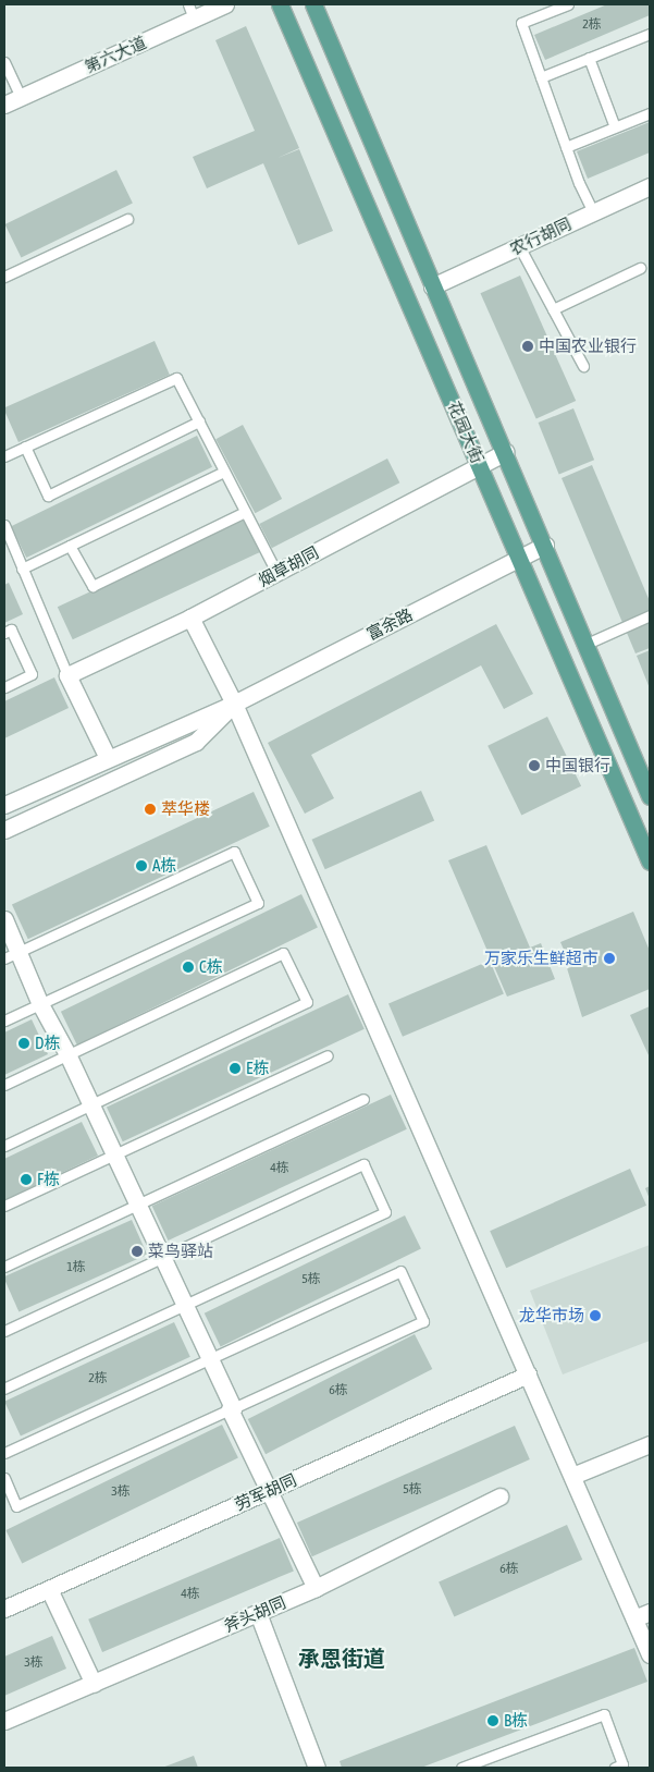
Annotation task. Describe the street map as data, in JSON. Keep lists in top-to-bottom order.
{
  "streets": {
    "main road": ["花园大街"],
    "street": [
      "第六大道",
      "农行胡同",
      "烟草胡同",
      "富余路",
      "劳军胡同",
      "斧头胡同"
    ]
  },
  "crossings": [
    ["农行胡同", "花园大街"],
    ["花园大街", "烟草胡同"],
    ["花园大街", "富余路"]
  ],
  "districts": ["承恩街道"],
  "places": [
    "中国农业银行",
    "中国银行",
    "萃华楼",
    "A栋",
    "万家乐生鲜超市",
    "C栋",
    "D栋",
    "E栋",
    "F栋",
    "菜鸟驿站",
    "龙华市场",
    "B栋"
  ],
  "house_numbers": [
    "2栋",
    "4栋",
    "1栋",
    "5栋",
    "2栋",
    "6栋",
    "5栋",
    "3栋",
    "6栋",
    "4栋",
    "3栋"
  ]
}
